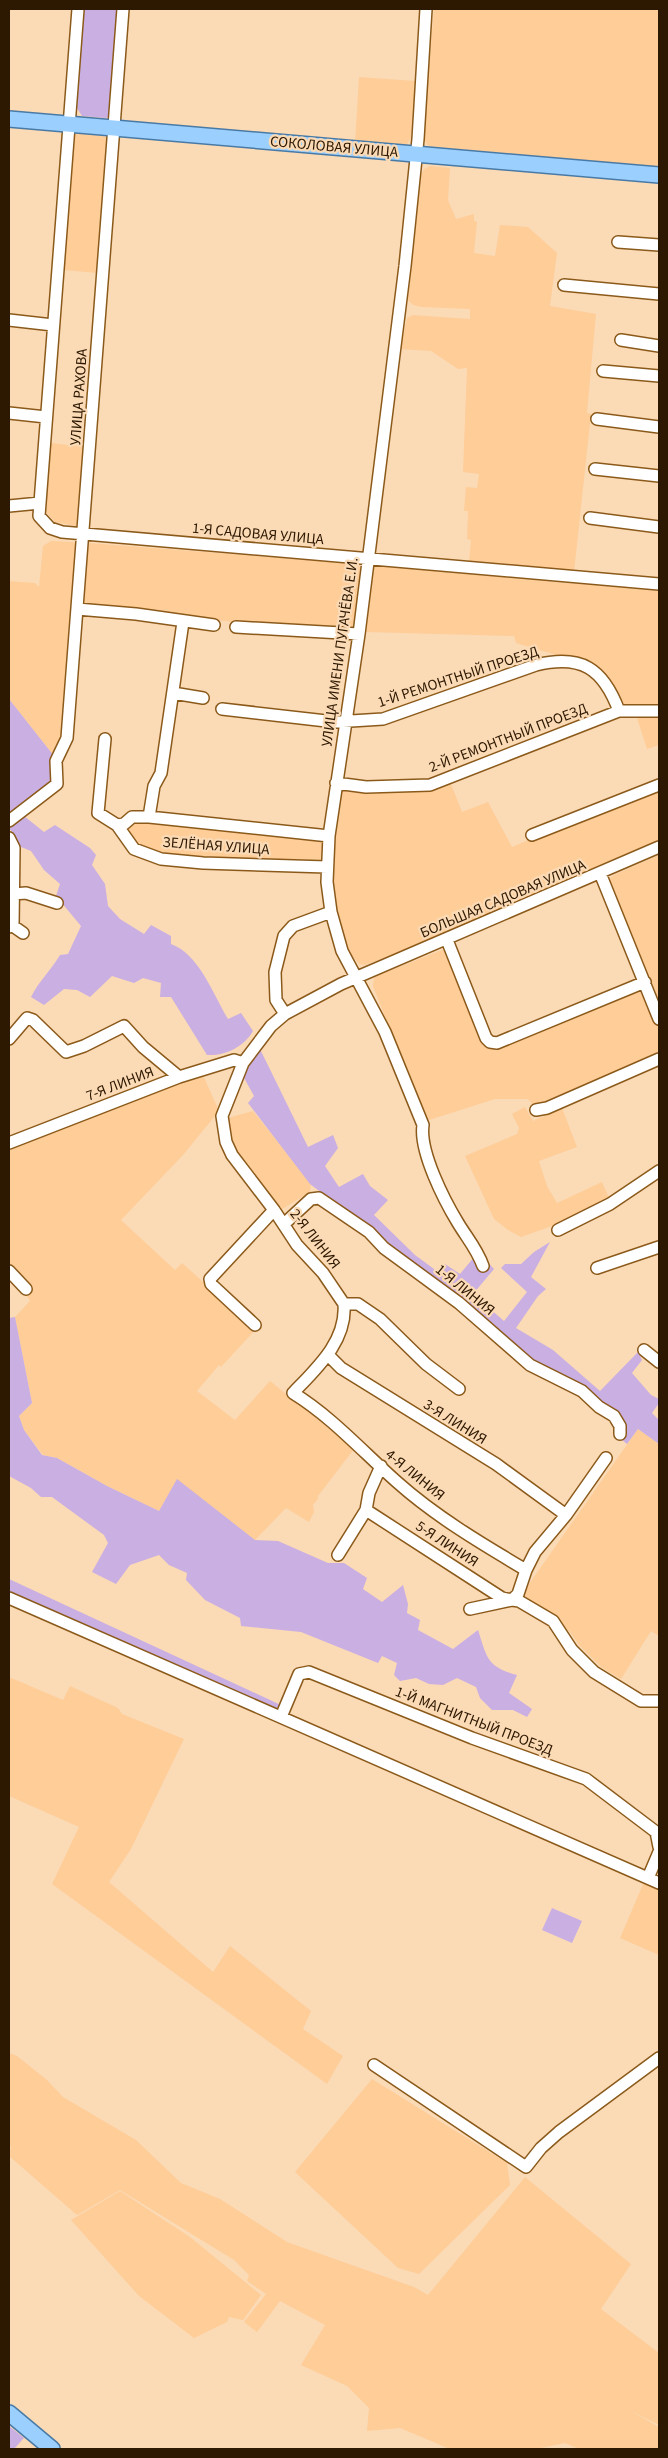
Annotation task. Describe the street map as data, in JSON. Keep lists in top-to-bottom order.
{
  "streets": {
    "main road": ["СОКОЛОВАЯ УЛИЦА"],
    "street": [
      "УЛИЦА РАХОВА",
      "1-Я САДОВАЯ УЛИЦА",
      "УЛИЦА ИМЕНИ ПУГАЧЁВА Е.И.",
      "1-Й РЕМОНТНЫЙ ПРОЕЗД",
      "2-Й РЕМОНТНЫЙ ПРОЕЗД",
      "ЗЕЛЁНАЯ УЛИЦА",
      "БОЛЬШАЯ САДОВАЯ УЛИЦА",
      "7-Я ЛИНИЯ",
      "2-Я ЛИНИЯ",
      "1-Я ЛИНИЯ",
      "3-Я ЛИНИЯ",
      "4-Я ЛИНИЯ",
      "5-Я ЛИНИЯ",
      "1-Й МАГНИТНЫЙ ПРОЕЗД"
    ]
  },
  "crossings": [
    ["СОКОЛОВАЯ УЛИЦА", "УЛИЦА РАХОВА"],
    ["СОКОЛОВАЯ УЛИЦА", "УЛИЦА ИМЕНИ ПУГАЧЁВА Е.И."],
    ["УЛИЦА РАХОВА", "1-Я САДОВАЯ УЛИЦА"],
    ["1-Я САДОВАЯ УЛИЦА", "УЛИЦА ИМЕНИ ПУГАЧЁВА Е.И."],
    ["УЛИЦА ИМЕНИ ПУГАЧЁВА Е.И.", "1-Й РЕМОНТНЫЙ ПРОЕЗД"],
    ["УЛИЦА ИМЕНИ ПУГАЧЁВА Е.И.", "2-Й РЕМОНТНЫЙ ПРОЕЗД"],
    ["УЛИЦА ИМЕНИ ПУГАЧЁВА Е.И.", "ЗЕЛЁНАЯ УЛИЦА"],
    ["УЛИЦА ИМЕНИ ПУГАЧЁВА Е.И.", "БОЛЬШАЯ САДОВАЯ УЛИЦА"],
    ["1-Й РЕМОНТНЫЙ ПРОЕЗД", "2-Й РЕМОНТНЫЙ ПРОЕЗД"],
    ["БОЛЬШАЯ САДОВАЯ УЛИЦА", "2-Я ЛИНИЯ"],
    ["7-Я ЛИНИЯ", "2-Я ЛИНИЯ"],
    ["2-Я ЛИНИЯ", "1-Я ЛИНИЯ"],
    ["3-Я ЛИНИЯ", "4-Я ЛИНИЯ"]
  ]
}
